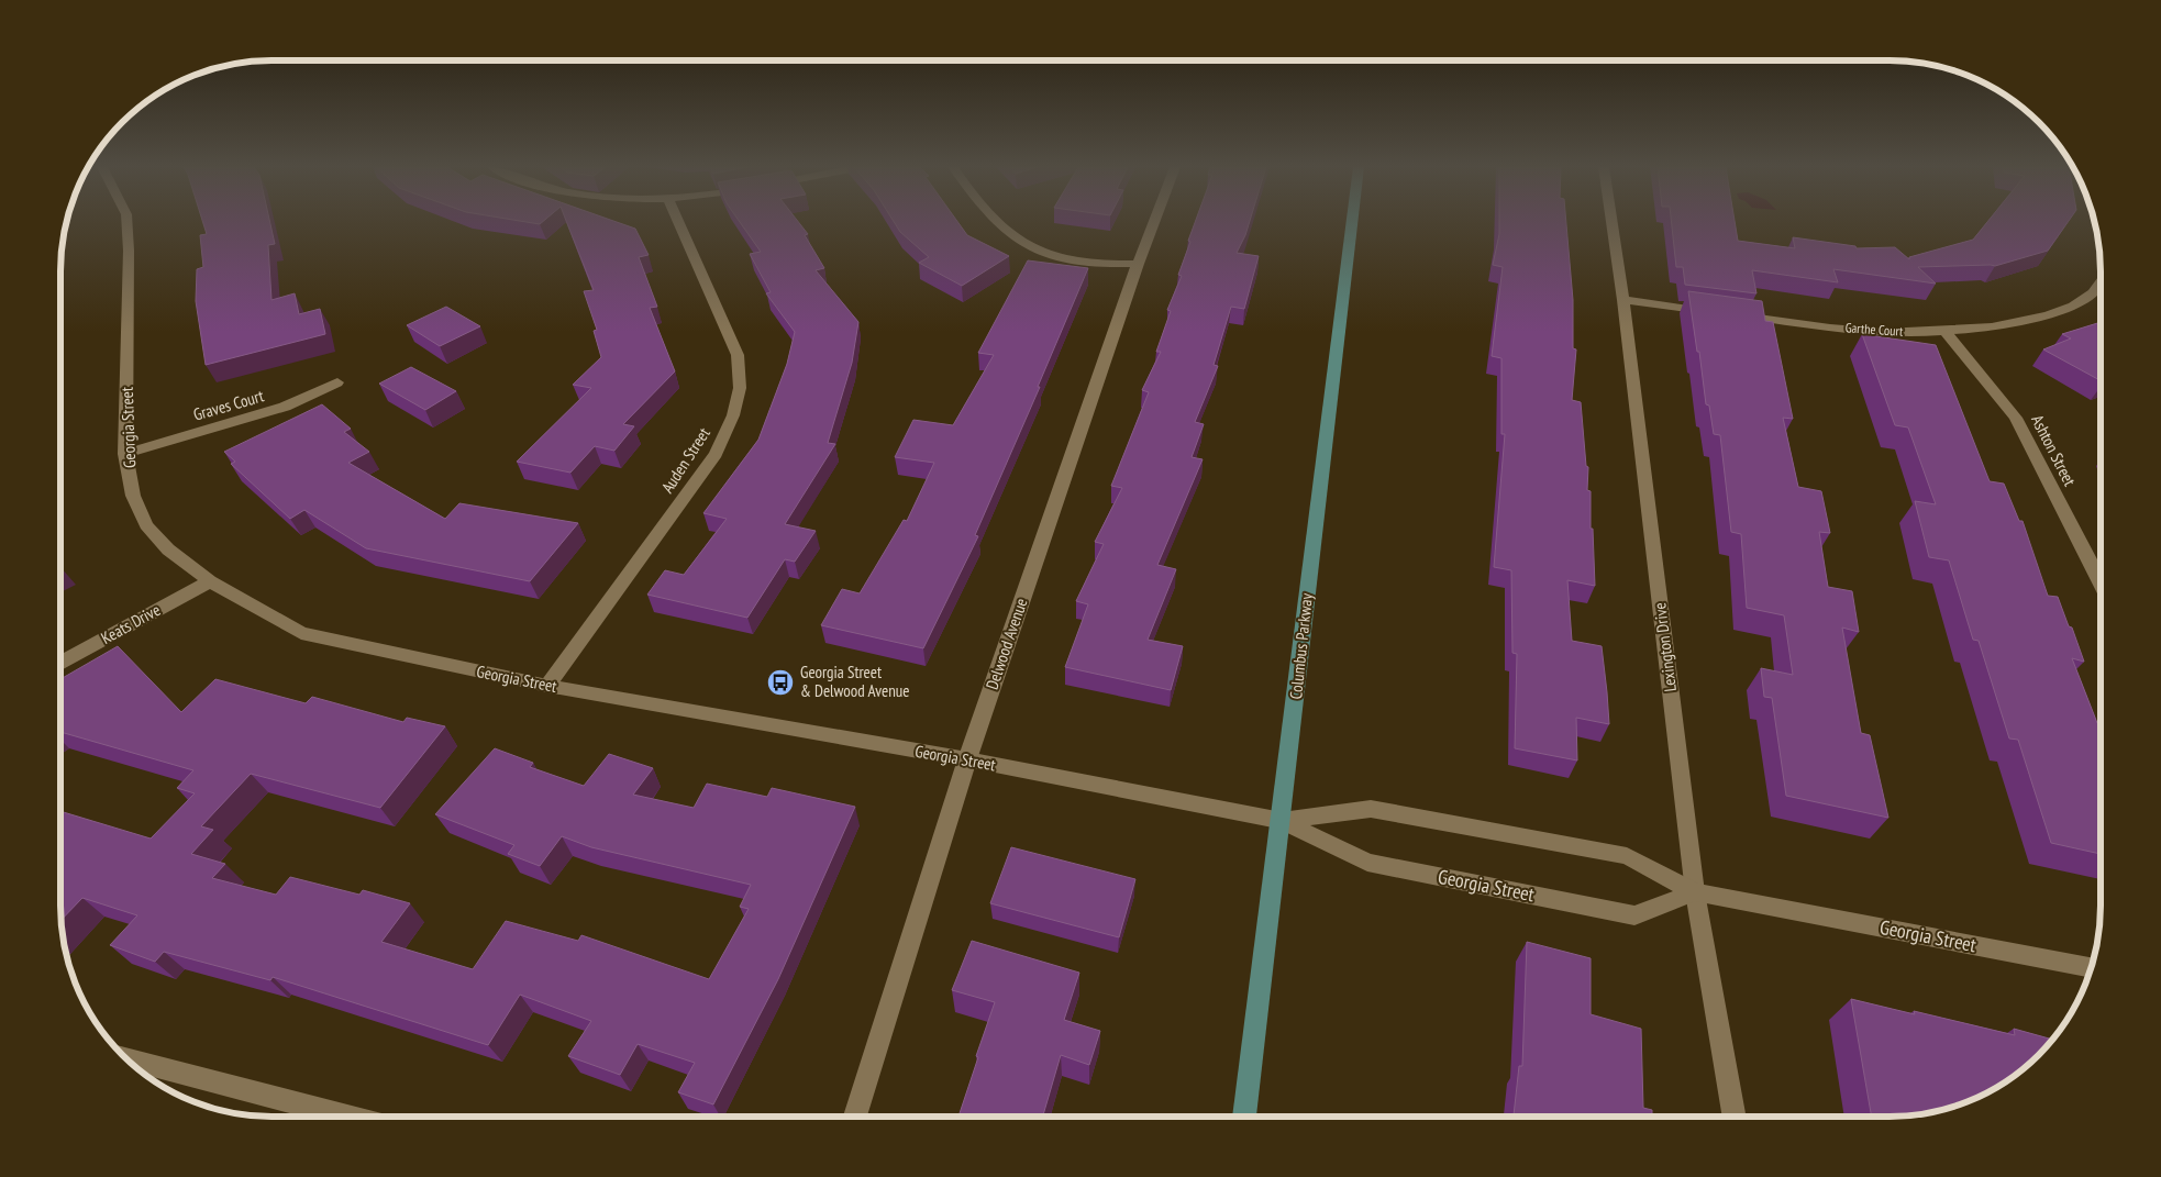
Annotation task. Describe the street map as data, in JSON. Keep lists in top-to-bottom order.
{
  "streets": {
    "main road": ["Columbus Parkway"],
    "street": [
      "Garthe Court",
      "Graves Court",
      "Georgia Street",
      "Ashton Street",
      "Auden Street",
      "Keats Drive",
      "Delwood Avenue",
      "Lexington Drive"
    ]
  },
  "crossings": [
    ["Garthe Court", "Ashton Street"],
    ["Garthe Court", "Lexington Drive"],
    ["Graves Court", "Georgia Street"],
    ["Georgia Street", "Auden Street"],
    ["Georgia Street", "Keats Drive"],
    ["Georgia Street", "Delwood Avenue"],
    ["Georgia Street", "Columbus Parkway"],
    ["Georgia Street", "Lexington Drive"]
  ],
  "places": {
    "bus stop": ["Georgia Street & Delwood Avenue"]
  }
}
